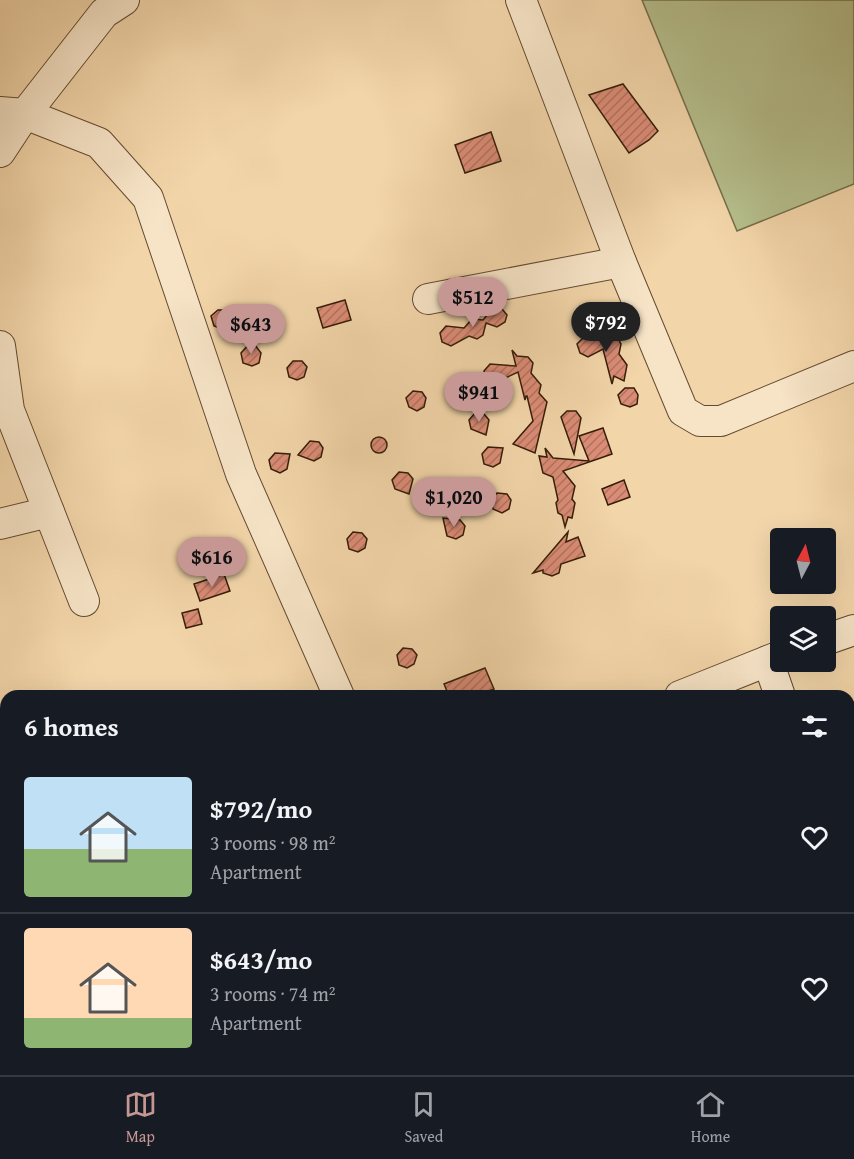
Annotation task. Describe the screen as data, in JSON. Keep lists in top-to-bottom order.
{
  "north": "top",
  "page": {
    "price": [
      "$512",
      "$792",
      "$643",
      "$941",
      "$1,020",
      "$616"
    ],
    "heading": "6 homes",
    "list": [
      {
        "name": "$792/mo",
        "note": "3 rooms · 98 m² · Apartment"
      },
      {
        "name": "$643/mo",
        "note": "3 rooms · 74 m² · Apartment"
      }
    ],
    "tabs": ["Map", "Saved", "Home"]
  }
}
